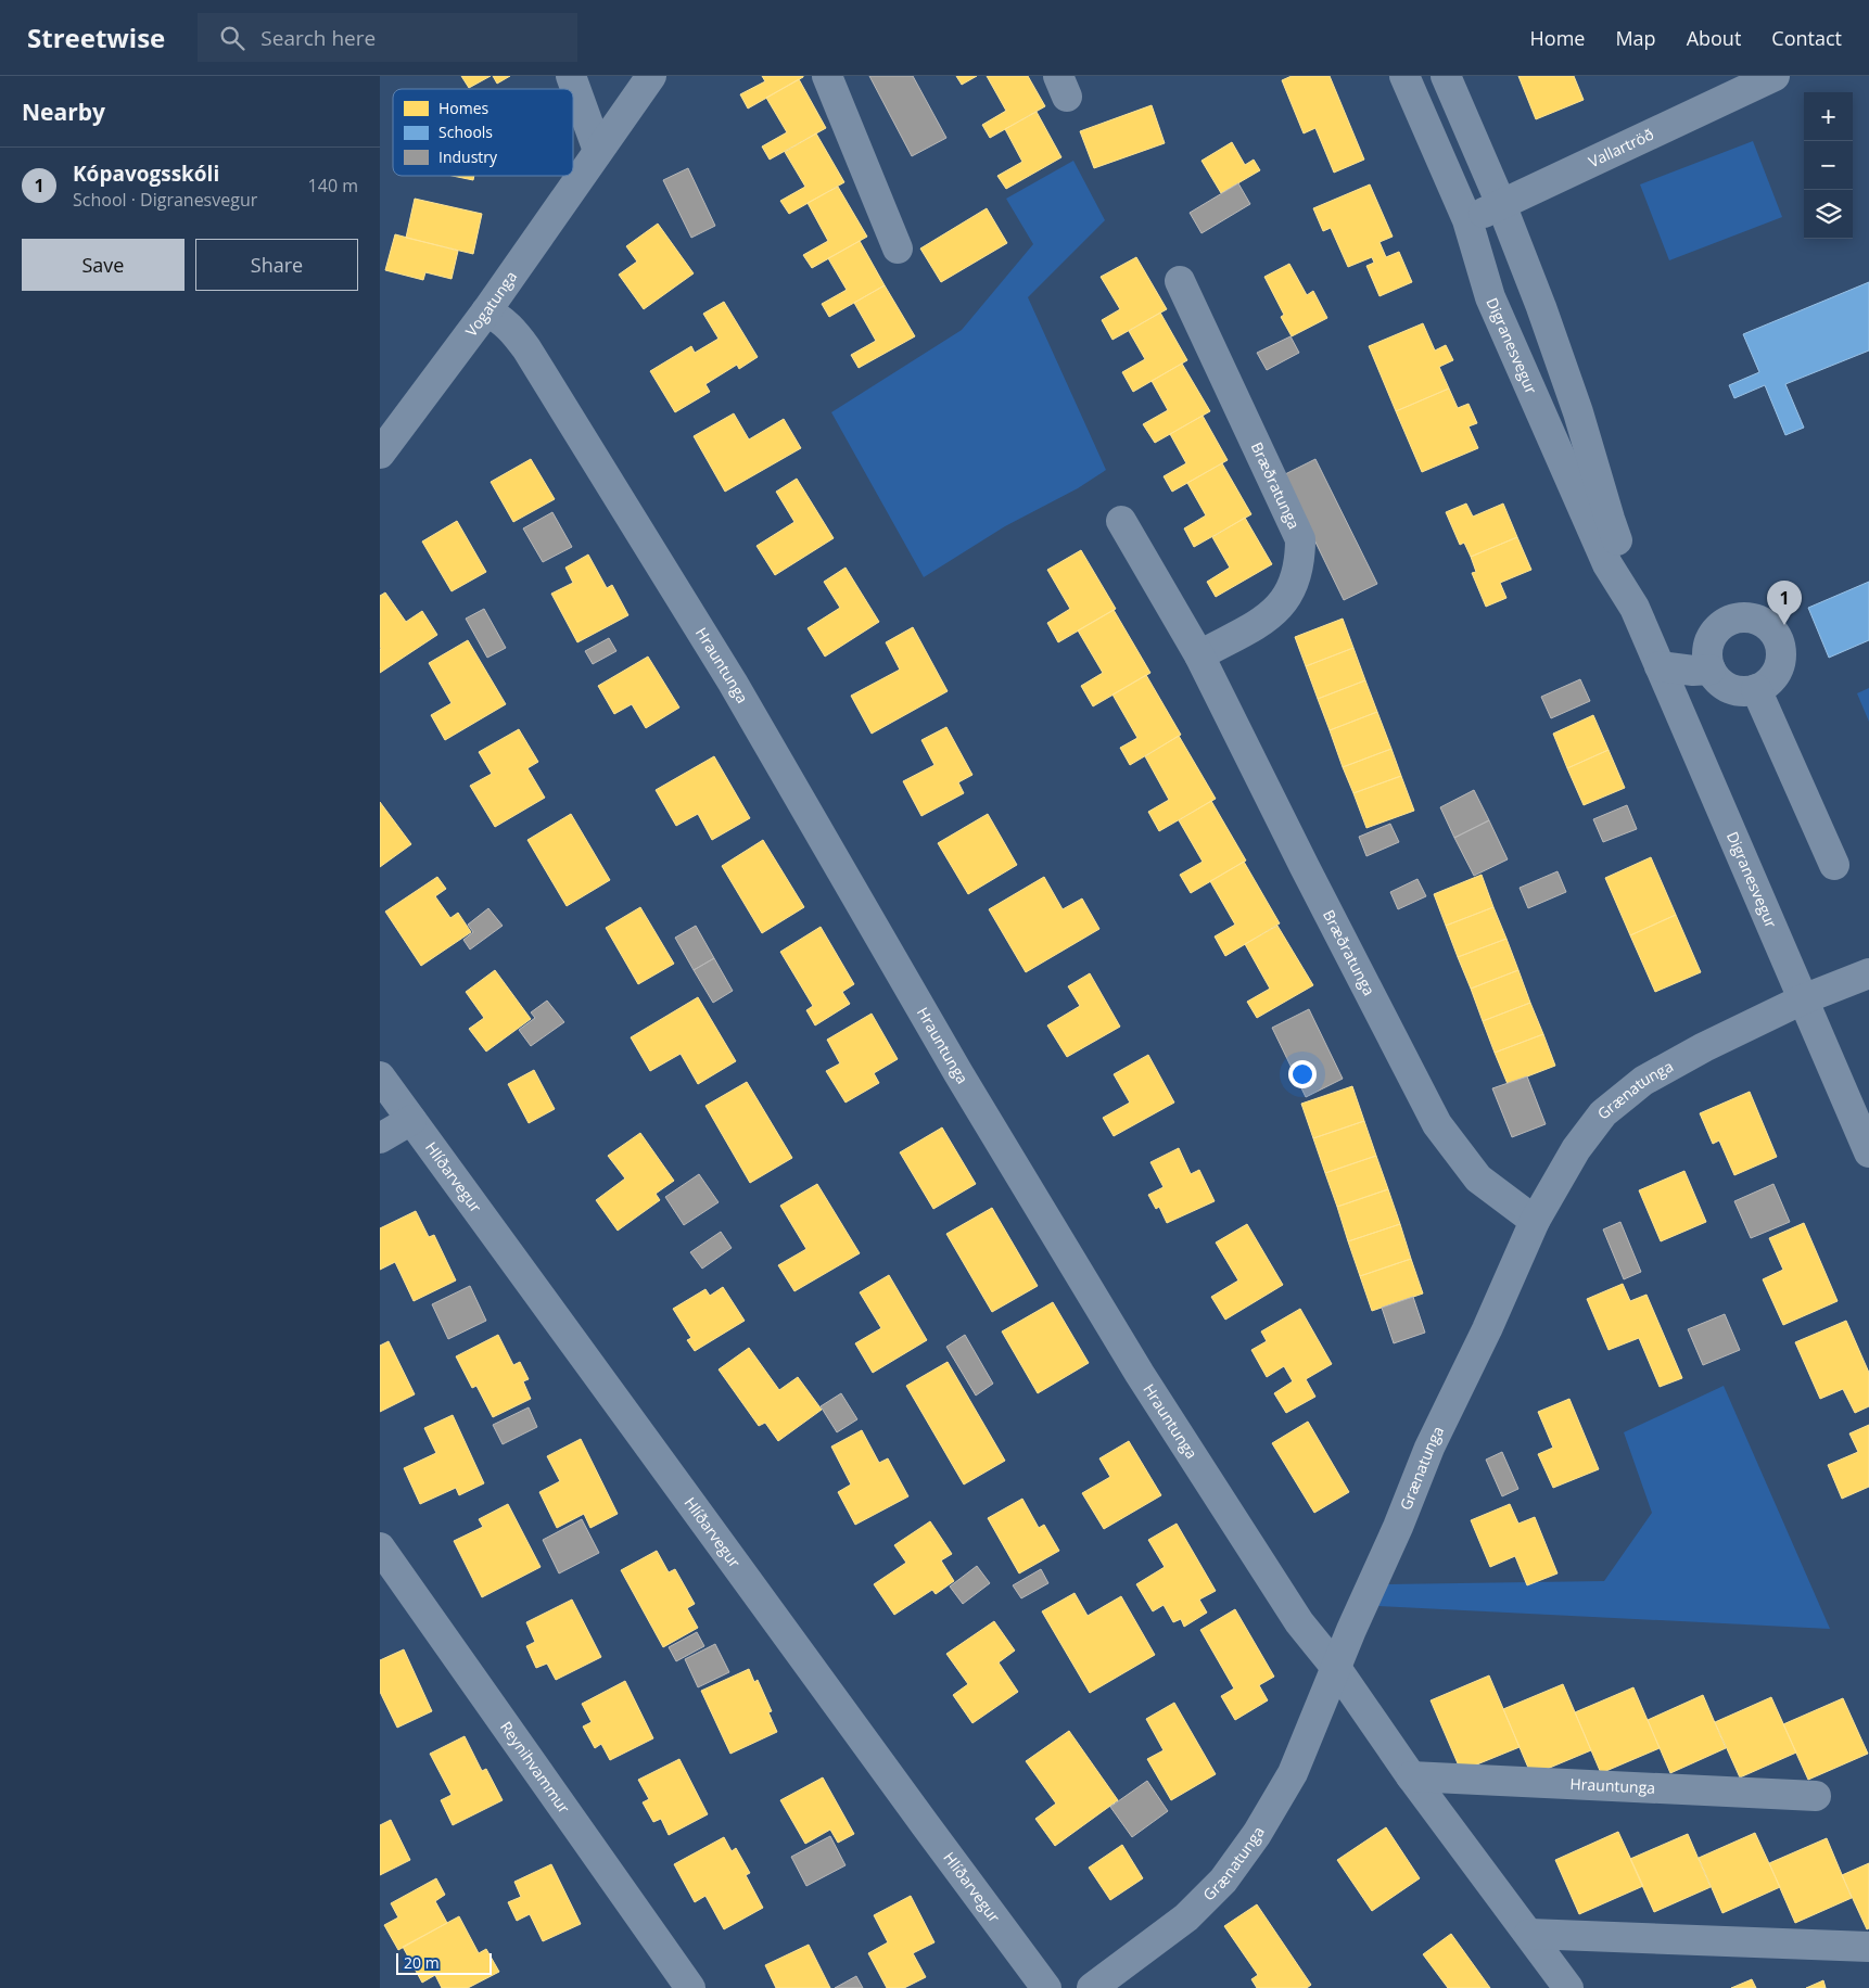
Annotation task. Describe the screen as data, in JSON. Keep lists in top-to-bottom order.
{
  "streets": {
    "street": [
      "Vallartröð",
      "Vogatunga",
      "Digranesvegur",
      "Bræðratunga",
      "Hrauntunga",
      "Grænatunga",
      "Hlíðarvegur",
      "Reynihvammur"
    ]
  },
  "crossings": [
    ["Vallartröð", "Digranesvegur"],
    ["Vogatunga", "Hrauntunga"],
    ["Digranesvegur", "Grænatunga"],
    ["Bræðratunga", "Grænatunga"],
    ["Hrauntunga", "Grænatunga"]
  ],
  "legend": ["Homes", "Schools", "Industry"],
  "scale_bar": "20 m",
  "page": {
    "header": "Streetwise",
    "search": "Search here",
    "nav": [
      "Home",
      "Map",
      "About",
      "Contact"
    ],
    "heading": "Nearby",
    "map_buttons": ["+", "−"],
    "list": [
      {
        "mark": "1",
        "name": "Kópavogsskóli",
        "note": "School · Digranesvegur",
        "value": "140 m"
      }
    ],
    "buttons": ["Save", "Share"],
    "pins": "1",
    "scale": "20 m"
  }
}
